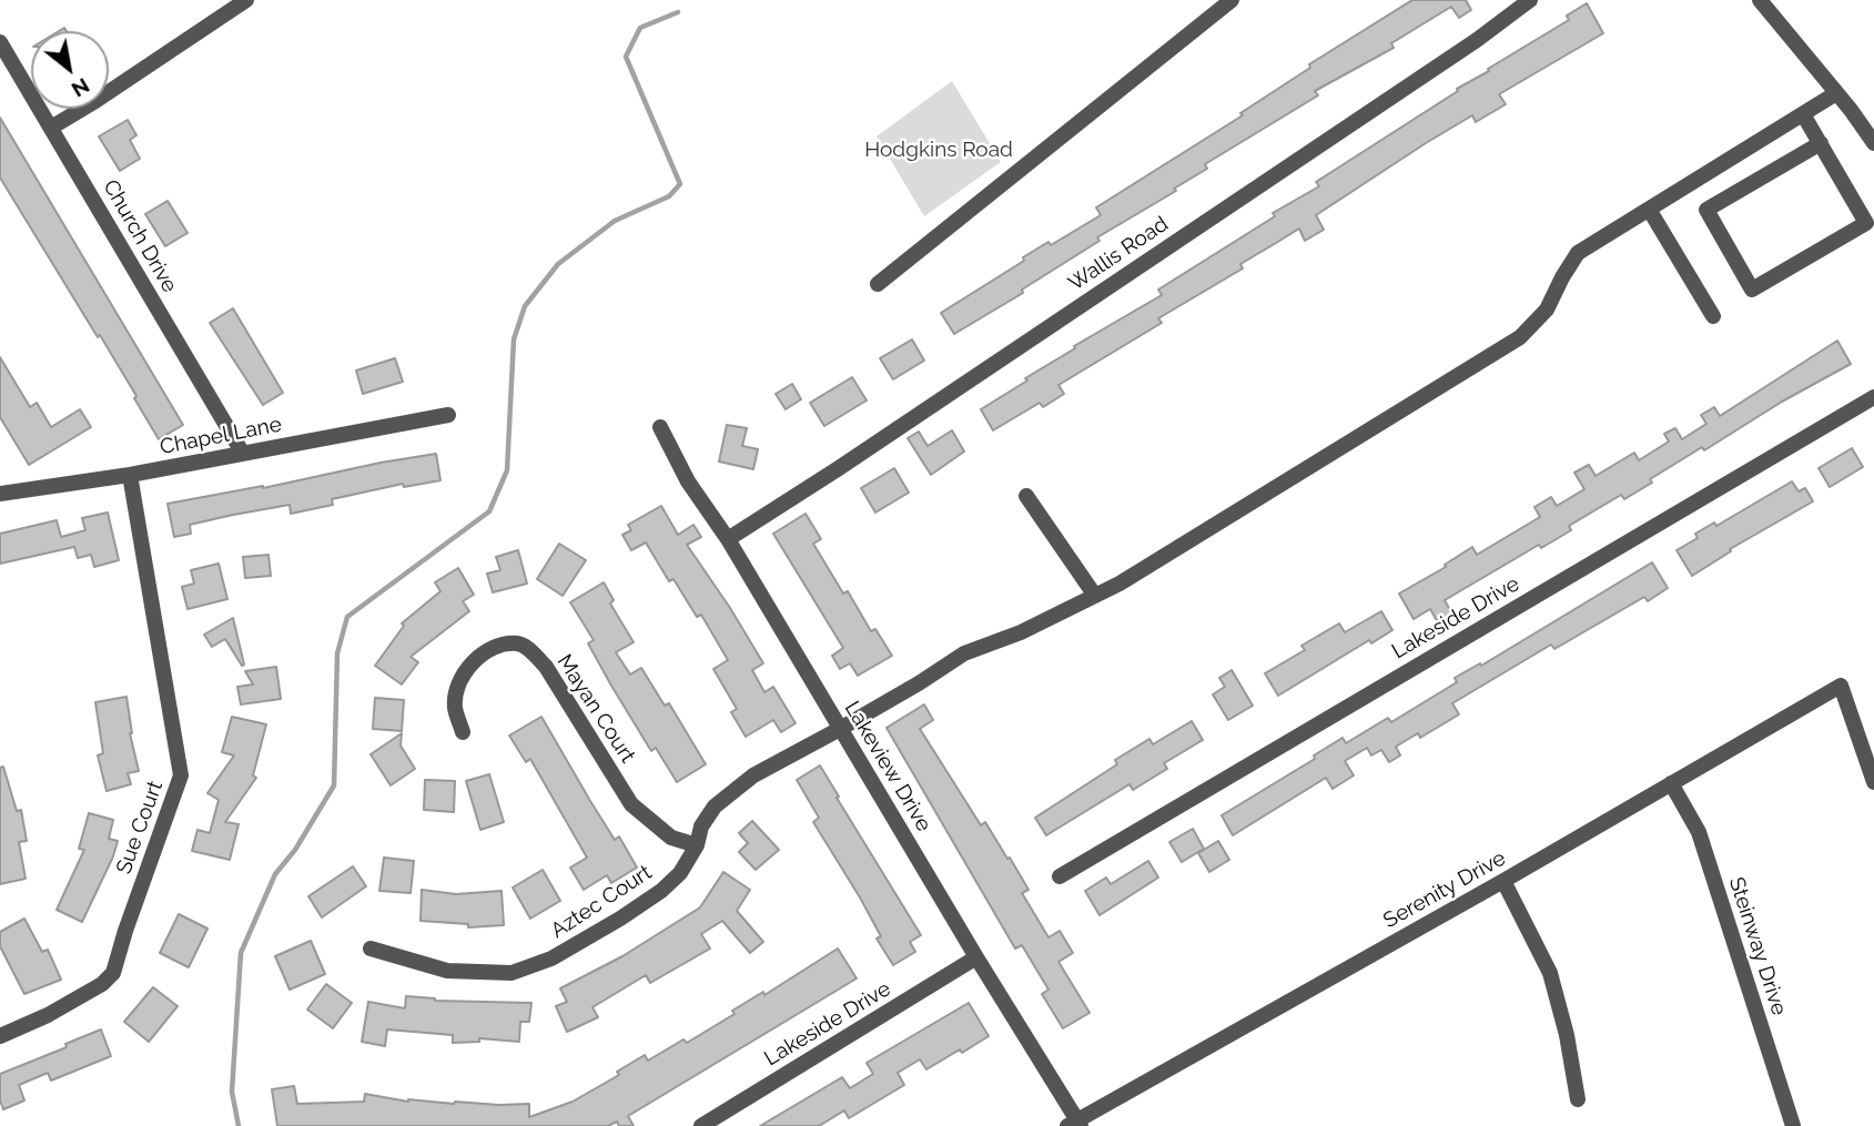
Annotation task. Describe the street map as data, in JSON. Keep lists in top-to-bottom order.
{
  "streets": {
    "street": [
      "Church Drive",
      "Wallis Road",
      "Chapel Lane",
      "Lakeside Drive",
      "Mayan Court",
      "Lakeview Drive",
      "Sue Court",
      "Serenity Drive",
      "Aztec Court",
      "Steinway Drive"
    ]
  },
  "crossings": [
    ["Church Drive", "Chapel Lane"],
    ["Wallis Road", "Lakeview Drive"],
    ["Chapel Lane", "Sue Court"],
    ["Lakeside Drive", "Lakeview Drive"],
    ["Mayan Court", "Aztec Court"],
    ["Lakeview Drive", "Serenity Drive"],
    ["Lakeview Drive", "Aztec Court"],
    ["Serenity Drive", "Steinway Drive"]
  ],
  "parks": ["Hodgkins Road"],
  "north": "bottom right"
}
